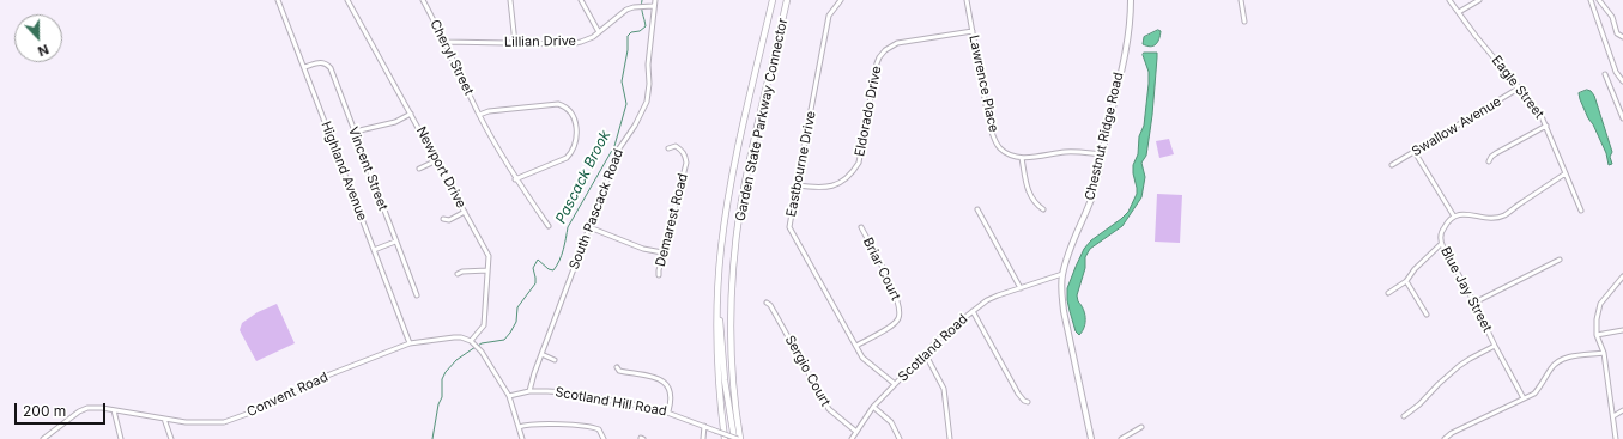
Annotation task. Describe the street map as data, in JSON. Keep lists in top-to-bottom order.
{
  "streets": {
    "highway": ["Garden State Parkway Connector"],
    "main road": ["Chestnut Ridge Road"],
    "street": [
      "Lillian Drive",
      "Cheryl Street",
      "Lawrence Place",
      "Eagle Street",
      "Eldorado Drive",
      "Swallow Avenue",
      "Eastbourne Drive",
      "Newport Drive",
      "Vincent Street",
      "Highland Avenue",
      "South Pascack Road",
      "Demarest Road",
      "Briar Court",
      "Blue Jay Street",
      "Scotland Road",
      "Sergio Court",
      "Convent Road",
      "Scotland Hill Road"
    ]
  },
  "crossings": [
    ["Lillian Drive", "Cheryl Street"],
    ["Lillian Drive", "South Pascack Road"],
    ["Lawrence Place", "Eldorado Drive"],
    ["Eagle Street", "Swallow Avenue"],
    ["Eldorado Drive", "Eastbourne Drive"],
    ["Garden State Parkway Connector", "Scotland Hill Road"],
    ["Chestnut Ridge Road", "Scotland Road"],
    ["Eastbourne Drive", "Briar Court"],
    ["Eastbourne Drive", "Scotland Road"],
    ["Newport Drive", "Convent Road"],
    ["Vincent Street", "Highland Avenue"],
    ["Highland Avenue", "Convent Road"],
    ["South Pascack Road", "Scotland Hill Road"],
    ["Scotland Road", "Sergio Court"]
  ],
  "water": ["Pascack Brook"],
  "scale_bar": "200 m",
  "north": "bottom"
}
